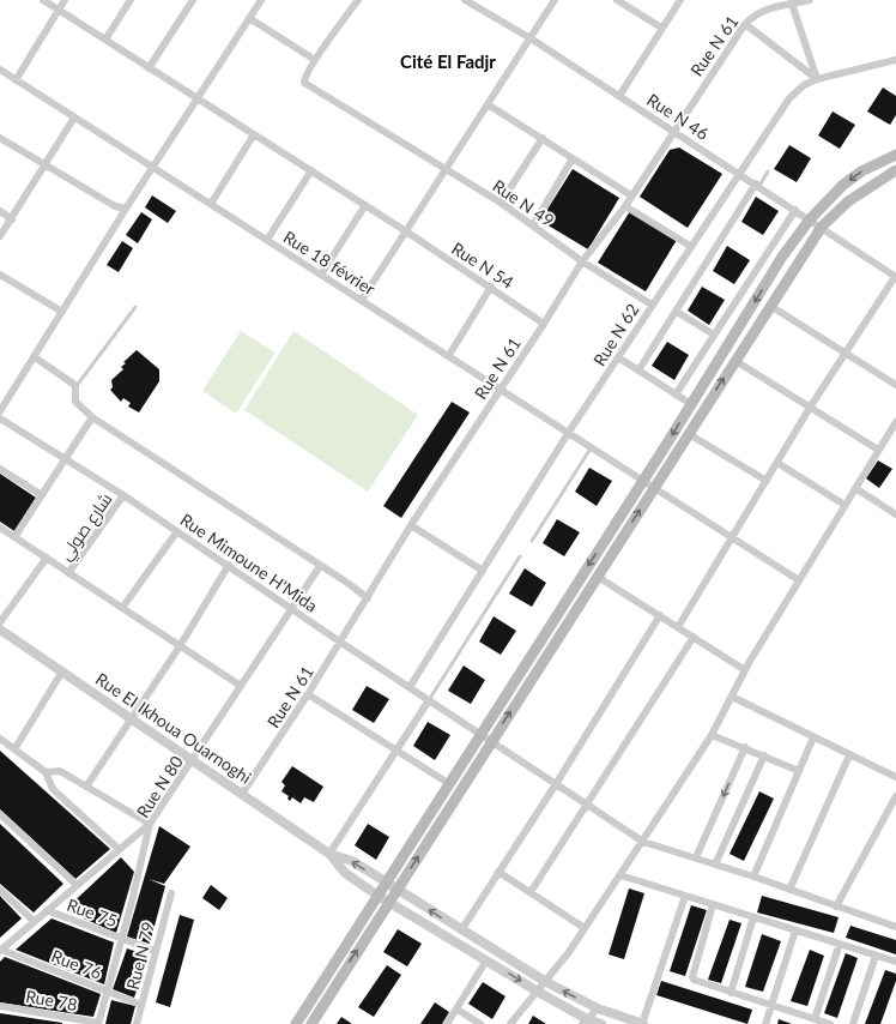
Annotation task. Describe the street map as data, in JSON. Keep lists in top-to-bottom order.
{
  "streets": {
    "street": [
      "Rue N 61",
      "Rue N 46",
      "Rue N 49",
      "Rue 18 février",
      "Rue N 54",
      "Rue N 62",
      "شارع صولي",
      "Rue Mimoune H'Mida",
      "Rue EI Ikhoua Ouarnoghi",
      "Rue N 80",
      "Rue 75",
      "Rue N 79",
      "Rue 76",
      "Rue 78"
    ]
  },
  "crossings": [
    ["Rue N 61", "Rue N 46"],
    ["Rue N 61", "Rue N 49"],
    ["Rue N 61", "Rue 18 février"],
    ["Rue N 61", "Rue N 54"],
    ["Rue N 61", "Rue Mimoune H'Mida"],
    ["Rue N 61", "Rue EI Ikhoua Ouarnoghi"],
    ["Rue N 46", "Rue N 62"],
    ["Rue N 49", "Rue N 62"],
    ["Rue 18 février", "Rue N 62"],
    ["Rue N 62", "Rue Mimoune H'Mida"],
    ["شارع صولي", "Rue Mimoune H'Mida"],
    ["Rue Mimoune H'Mida", "Rue N 80"],
    ["Rue EI Ikhoua Ouarnoghi", "Rue N 80"],
    ["Rue N 80", "Rue 75"],
    ["Rue N 80", "Rue 76"],
    ["Rue N 80", "Rue 78"],
    ["Rue 75", "Rue N 79"],
    ["Rue N 79", "Rue 76"]
  ],
  "districts": ["Cité El Fadjr"]
}
